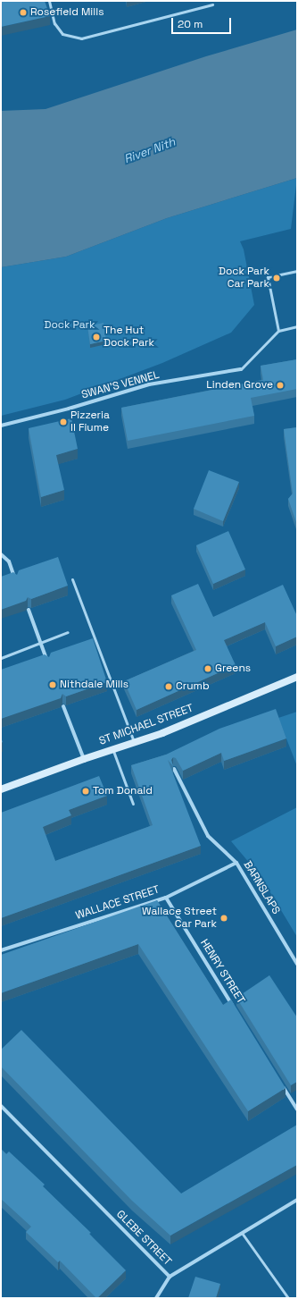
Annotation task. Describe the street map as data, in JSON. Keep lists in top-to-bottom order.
{
  "streets": {
    "main road": ["ST MICHAEL STREET"],
    "street": [
      "SWAN'S VENNEL",
      "BARNSLAPS",
      "WALLACE STREET",
      "HENRY STREET",
      "GLEBE STREET"
    ]
  },
  "crossings": [
    ["BARNSLAPS", "WALLACE STREET"],
    ["WALLACE STREET", "HENRY STREET"]
  ],
  "water": ["River Nith"],
  "parks": ["Dock Park"],
  "places": [
    "Rosefield Mills",
    "Dock Park Car Park",
    "The Hut Dock Park",
    "Linden Grove",
    "Pizzeria Il Fiume",
    "Greens",
    "Nithdale Mills",
    "Crumb",
    "Tom Donald",
    "Wallace Street Car Park"
  ],
  "scale_bar": "20 m"
}
